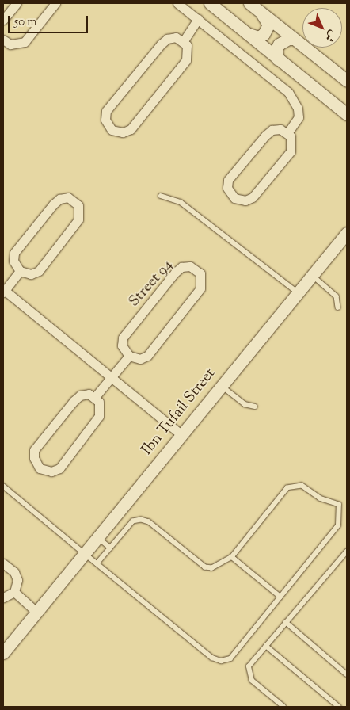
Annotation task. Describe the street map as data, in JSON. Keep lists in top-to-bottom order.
{
  "streets": {
    "street": ["Street 94", "Ibn Tufail Street"]
  },
  "scale_bar": "50 m",
  "north": "bottom right"
}
